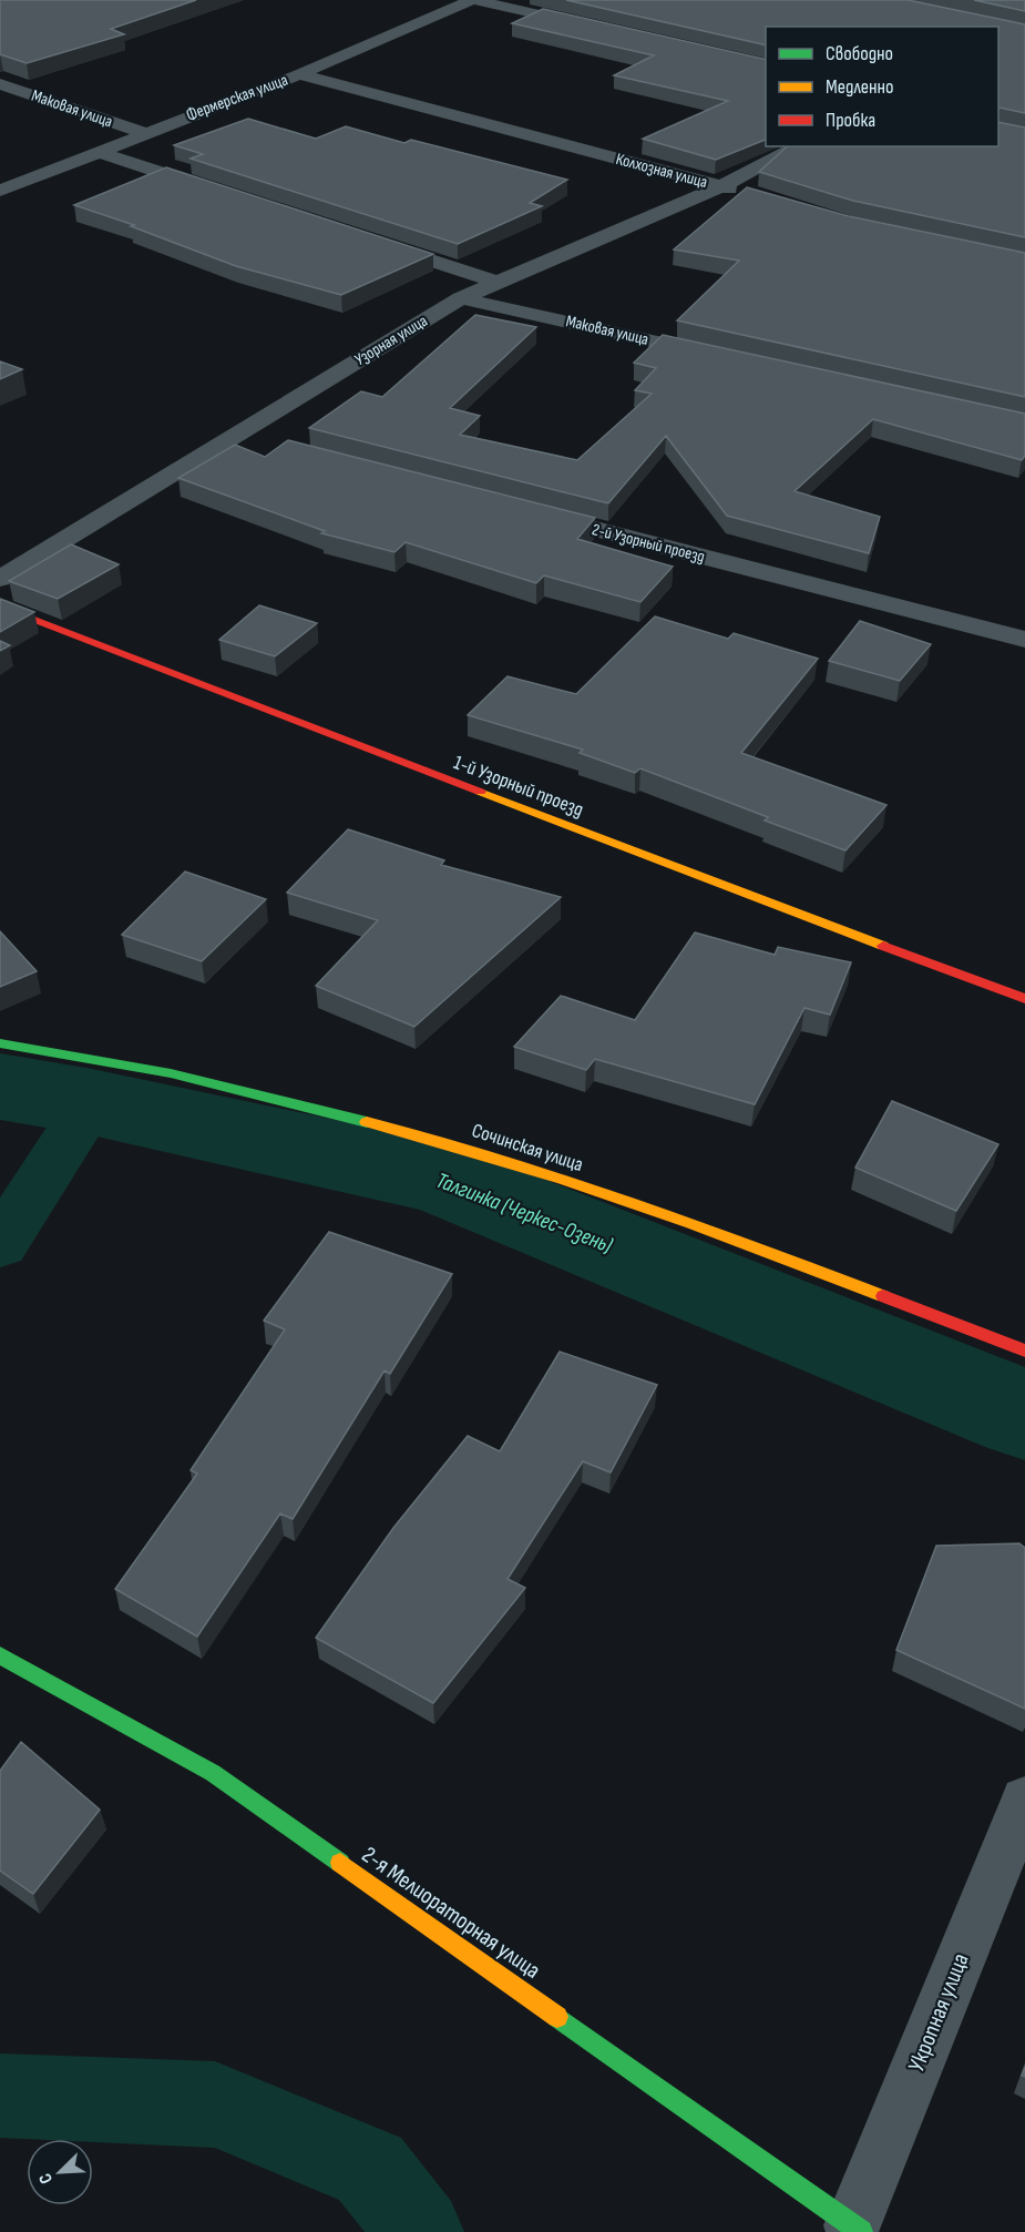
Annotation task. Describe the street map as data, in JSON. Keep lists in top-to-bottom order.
{
  "streets": {
    "street": [
      "Фермерская улица",
      "Маковая улица",
      "Колхозная улица",
      "Узорная улица",
      "2-й Узорный проезд",
      "1-й Узорный проезд",
      "Сочинская улица",
      "2-я Мелиораторная улица",
      "Укропная улица"
    ]
  },
  "crossings": [
    ["Фермерская улица", "Маковая улица"],
    ["Фермерская улица", "Колхозная улица"],
    ["Маковая улица", "Узорная улица"],
    ["Колхозная улица", "Узорная улица"],
    ["2-я Мелиораторная улица", "Укропная улица"]
  ],
  "water": ["Талгинка (Черкес-Озень)"],
  "legend": ["Свободно", "Медленно", "Пробка"],
  "north": "bottom left"
}
